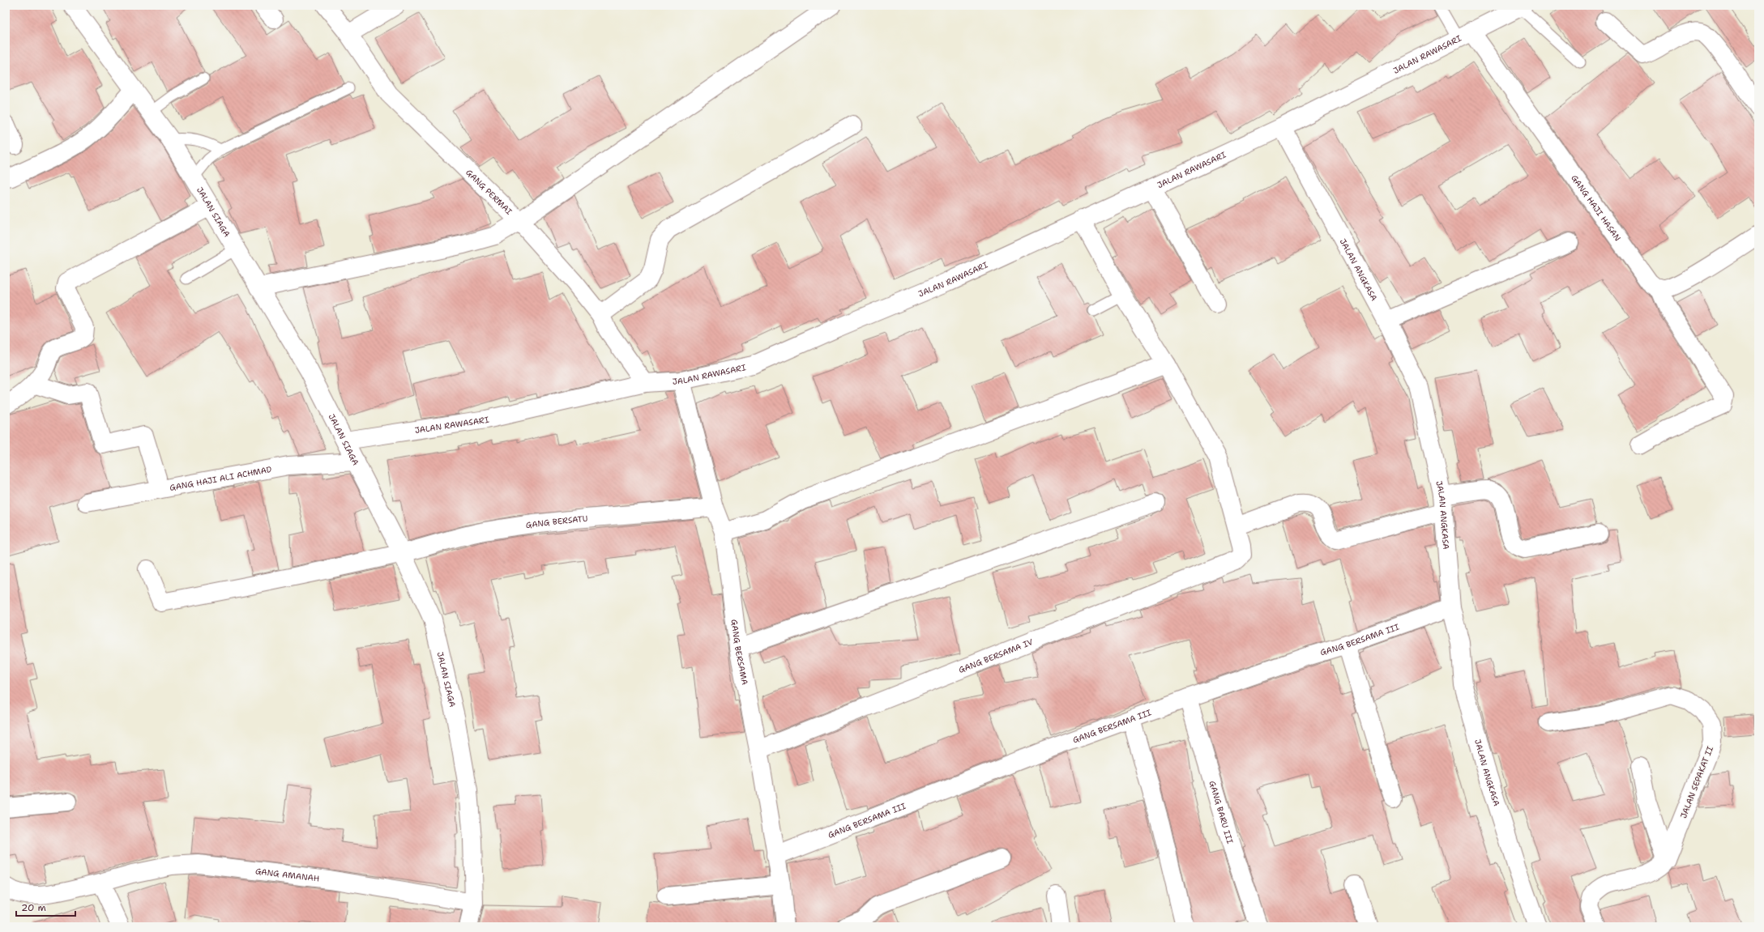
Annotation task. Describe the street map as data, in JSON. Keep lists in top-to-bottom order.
{
  "streets": {
    "street": [
      "JALAN RAWASARI",
      "GANG PERMAI",
      "GANG HAJI HASAN",
      "JALAN SIAGA",
      "JALAN ANGKASA",
      "GANG HAJI ALI ACHMAD",
      "GANG BERSATU",
      "GANG BERSAMA III",
      "GANG BERSAMA",
      "GANG BERSAMA IV",
      "JALAN SEPAKAT II",
      "GANG BARU III",
      "GANG AMANAH"
    ]
  },
  "crossings": [
    ["JALAN RAWASARI", "GANG PERMAI"],
    ["JALAN RAWASARI", "GANG HAJI HASAN"],
    ["JALAN RAWASARI", "JALAN SIAGA"],
    ["JALAN RAWASARI", "JALAN ANGKASA"],
    ["JALAN RAWASARI", "GANG BERSAMA"],
    ["JALAN SIAGA", "GANG HAJI ALI ACHMAD"],
    ["JALAN SIAGA", "GANG BERSATU"],
    ["JALAN SIAGA", "GANG AMANAH"],
    ["JALAN ANGKASA", "GANG BERSAMA III"],
    ["GANG BERSATU", "GANG BERSAMA"],
    ["GANG BERSAMA III", "GANG BERSAMA"],
    ["GANG BERSAMA III", "GANG BARU III"],
    ["GANG BERSAMA", "GANG BERSAMA IV"]
  ],
  "scale_bar": "20 m"
}
